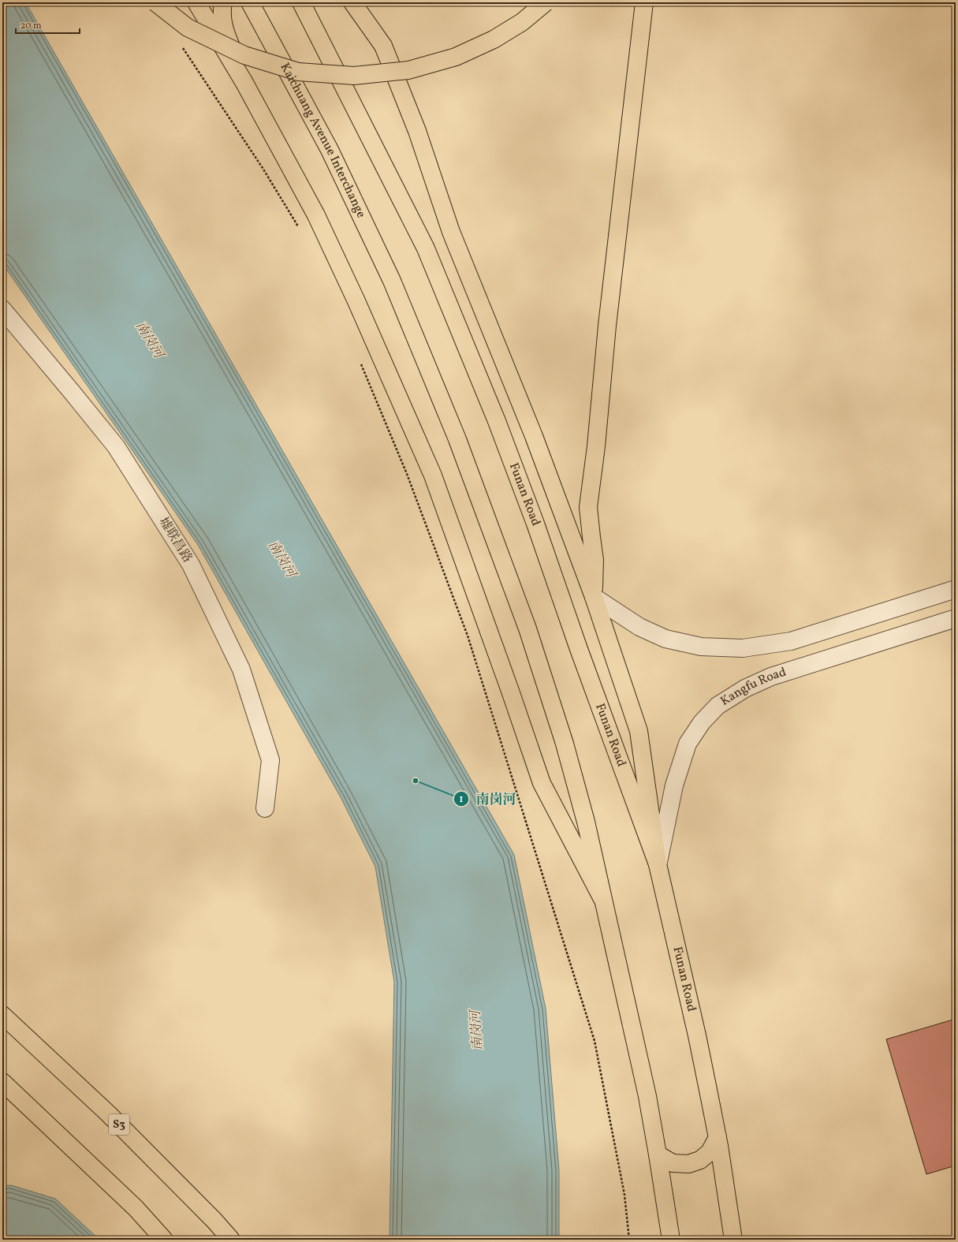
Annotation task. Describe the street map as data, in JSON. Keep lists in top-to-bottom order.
{
  "streets": {
    "main road": ["Kaichuang Avenue Interchange", "Funan Road", "S3"],
    "street": ["墟联昌路", "Kangfu Road"]
  },
  "crossings": [
    ["Funan Road", "Kangfu Road"]
  ],
  "water": ["南岗河"],
  "places": ["南岗河"],
  "scale_bar": "20 m"
}
